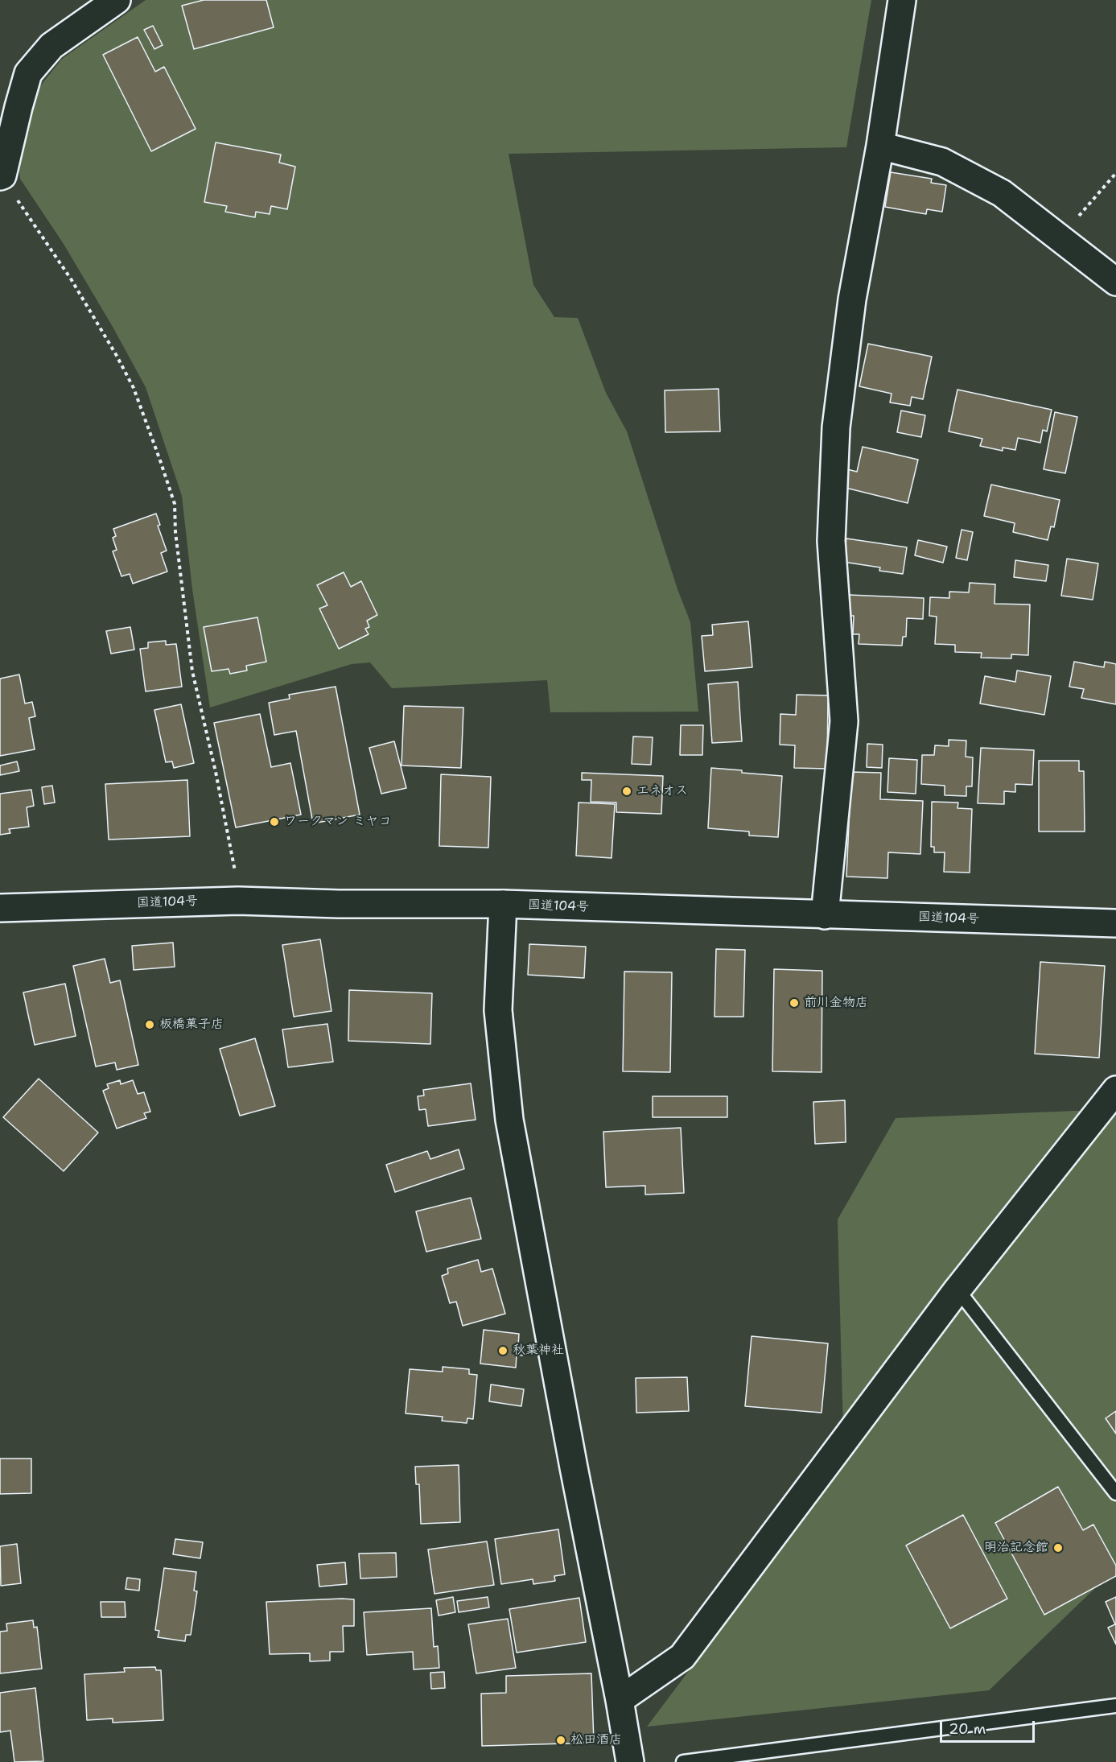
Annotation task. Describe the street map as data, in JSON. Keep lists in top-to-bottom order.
{
  "streets": {
    "main road": ["国道104号"]
  },
  "places": [
    "エネオス",
    "ワークマン ミヤコ",
    "前川金物店",
    "板橋菓子店",
    "秋葉神社",
    "明治記念館",
    "松田酒店"
  ],
  "scale_bar": "20 m"
}
